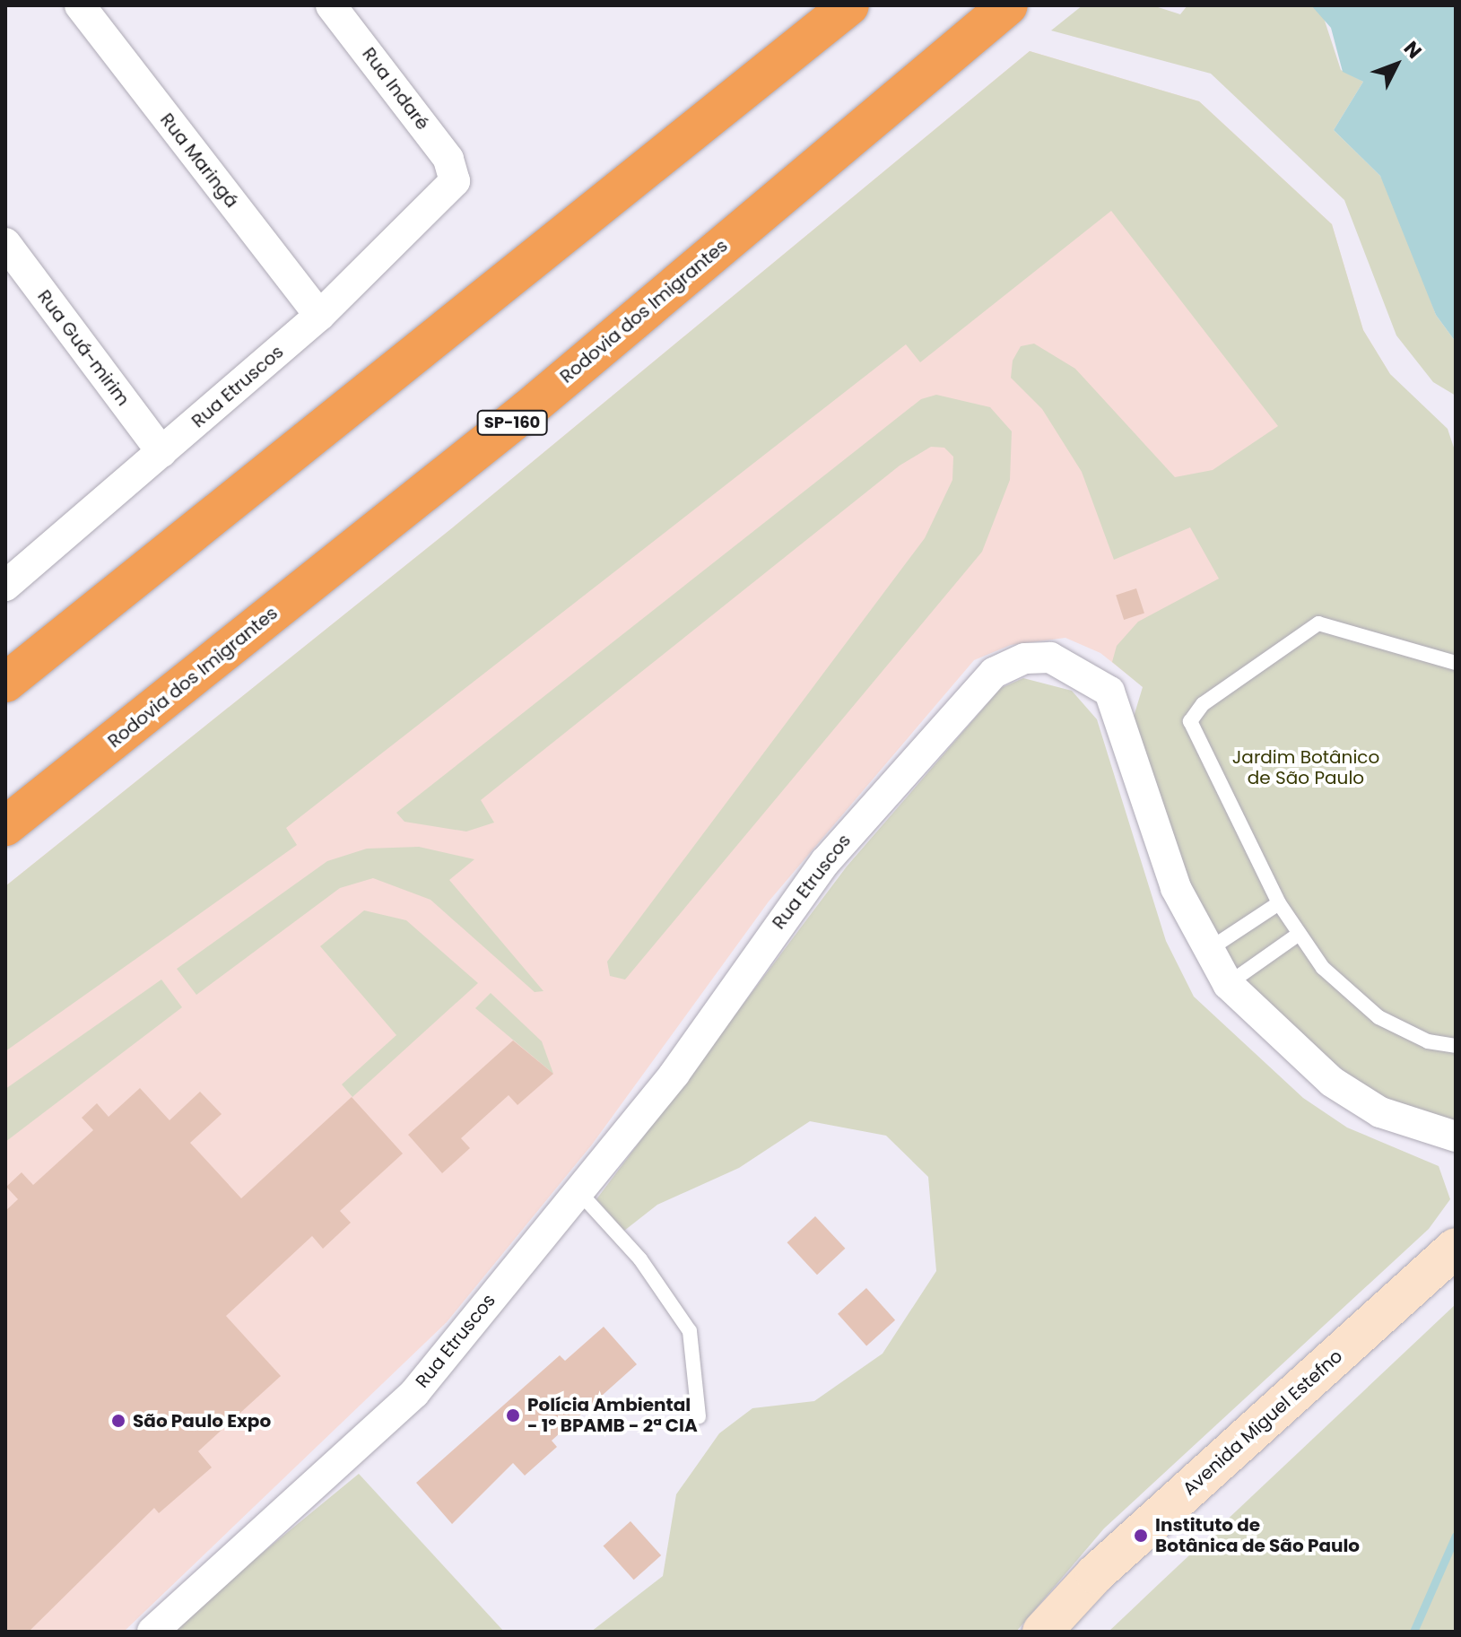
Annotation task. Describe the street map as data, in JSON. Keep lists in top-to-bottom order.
{
  "streets": {
    "highway": ["Rodovia dos Imigrantes", "SP-160"],
    "main road": ["Avenida Miguel Estefno"],
    "street": [
      "Rua Indaré",
      "Rua Maringá",
      "Rua Guá-mirim",
      "Rua Etruscos"
    ]
  },
  "crossings": [
    ["Rua Indaré", "Rua Etruscos"],
    ["Rua Maringá", "Rua Etruscos"],
    ["Rua Guá-mirim", "Rua Etruscos"]
  ],
  "parks": ["Jardim Botânico de São Paulo"],
  "places": ["Polícia Ambiental - 1º BPAMB - 2ª CIA", "São Paulo Expo", "Instituto de Botânica de São Paulo"],
  "north": "top right"
}
